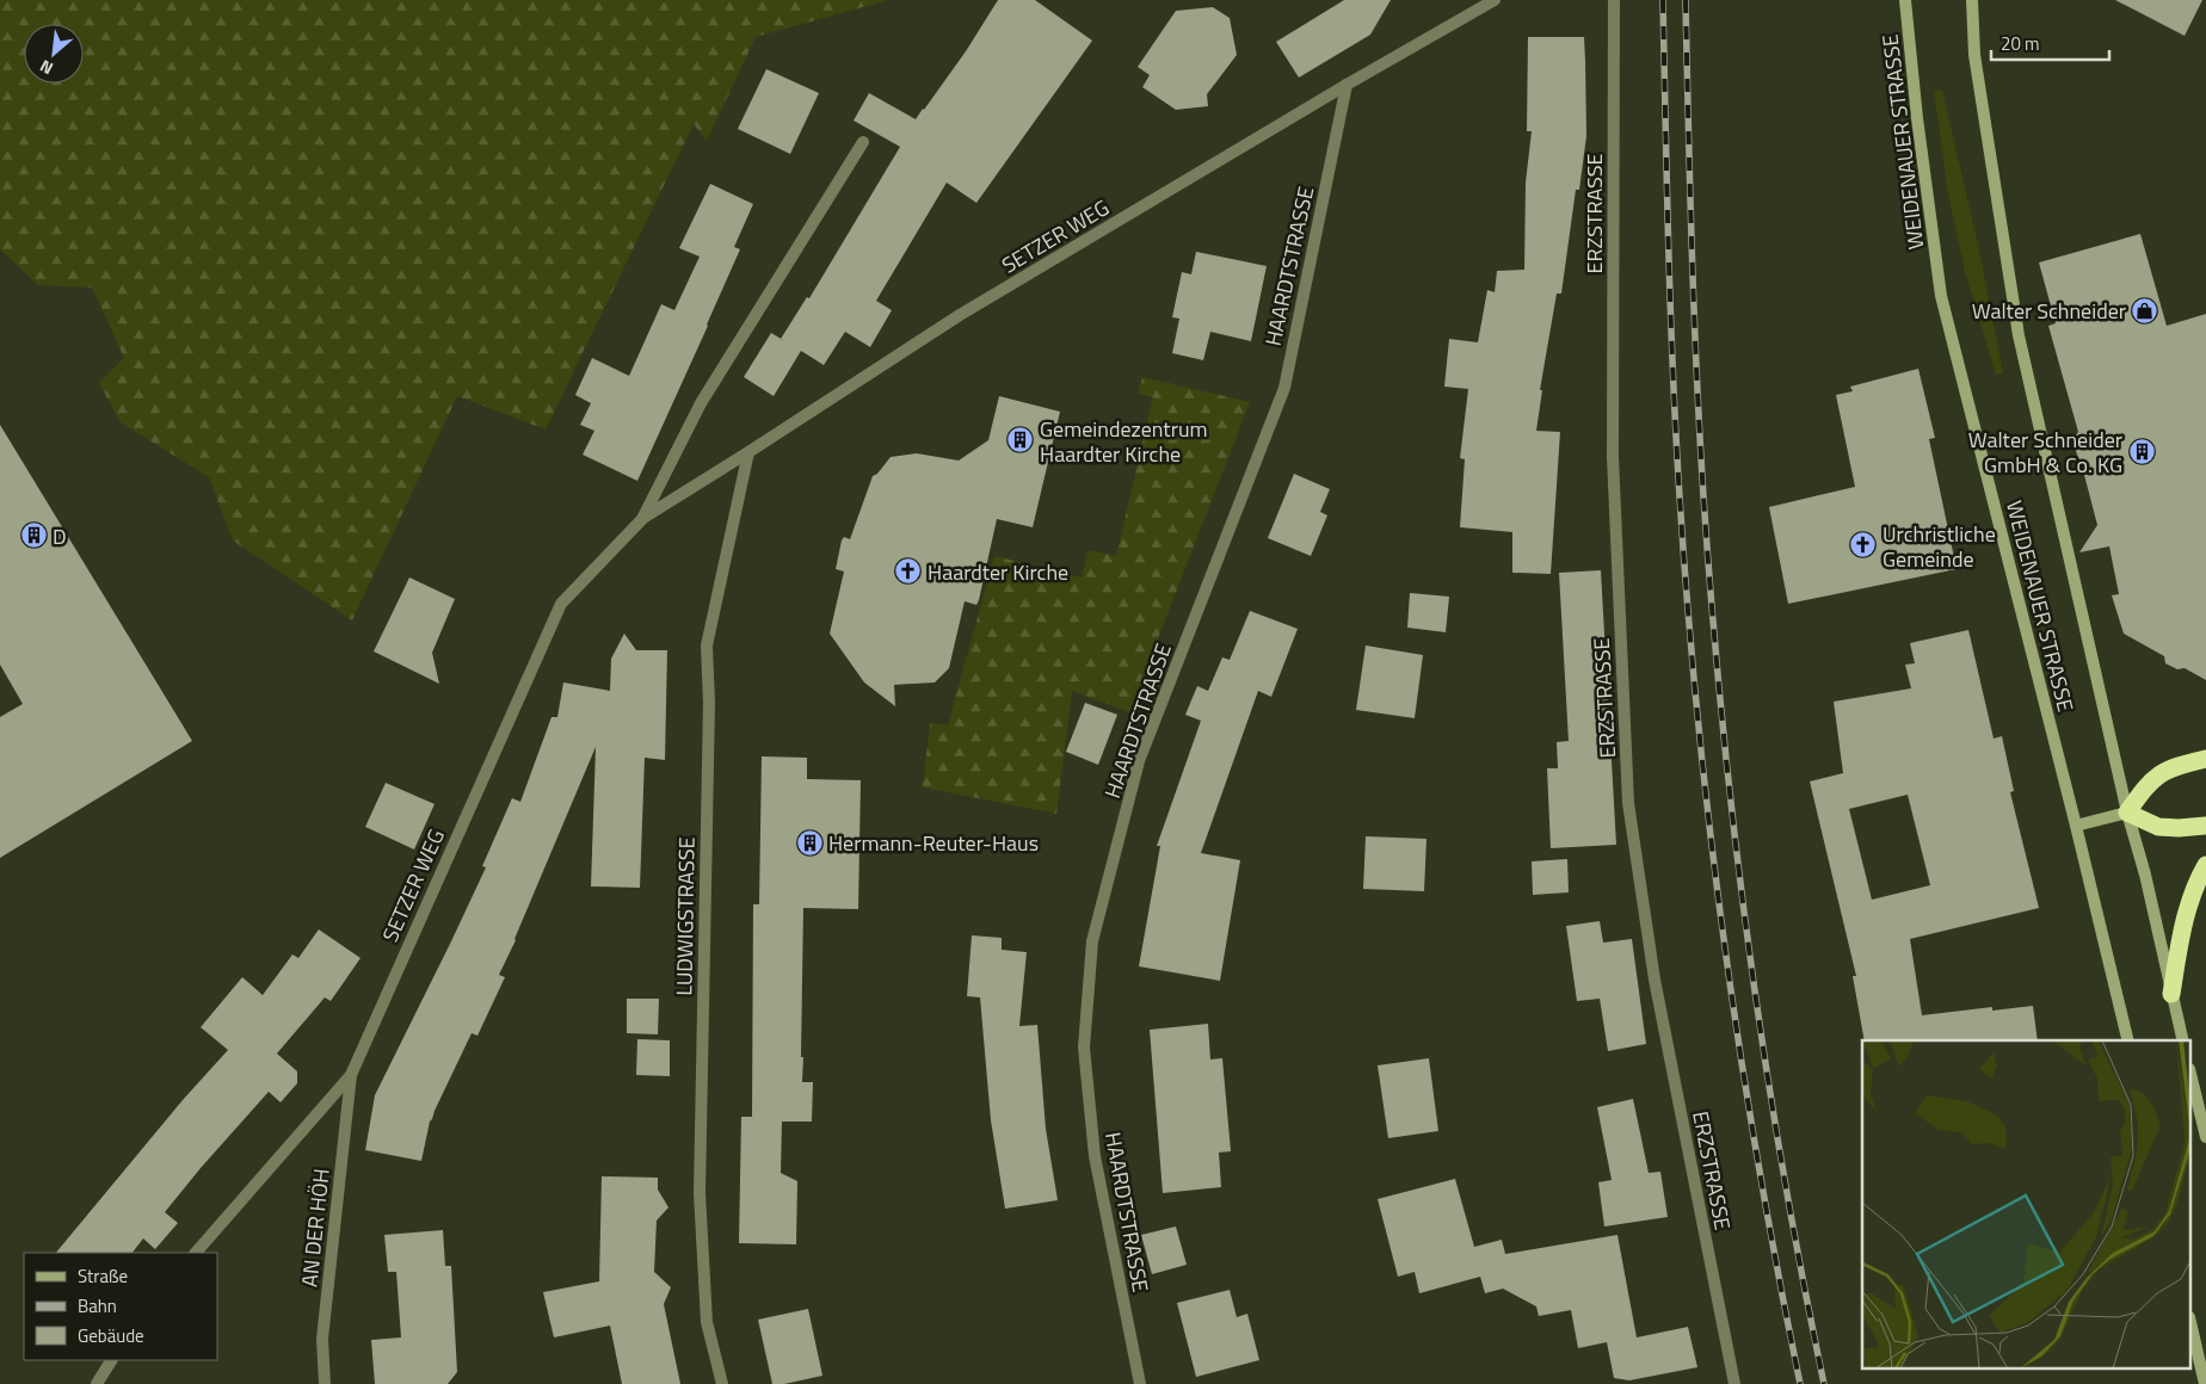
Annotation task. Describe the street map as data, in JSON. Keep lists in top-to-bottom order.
{
  "streets": {
    "main road": ["WEIDENAUER STRASSE"],
    "street": [
      "ERZSTRASSE",
      "SETZER WEG",
      "HAARDTSTRASSE",
      "LUDWIGSTRASSE",
      "AN DER HÖH"
    ]
  },
  "crossings": [
    ["SETZER WEG", "HAARDTSTRASSE"],
    ["SETZER WEG", "LUDWIGSTRASSE"],
    ["SETZER WEG", "AN DER HÖH"]
  ],
  "places": {
    "shop": ["Walter Schneider"],
    "building": [
      "Gemeindezentrum Haardter Kirche",
      "Walter Schneider GmbH & Co. KG",
      "D",
      "Hermann-Reuter-Haus"
    ],
    "church": ["Urchristliche Gemeinde", "Haardter Kirche"]
  },
  "legend": ["Straße", "Bahn", "Gebäude"],
  "scale_bar": "20 m",
  "north": "bottom left"
}
